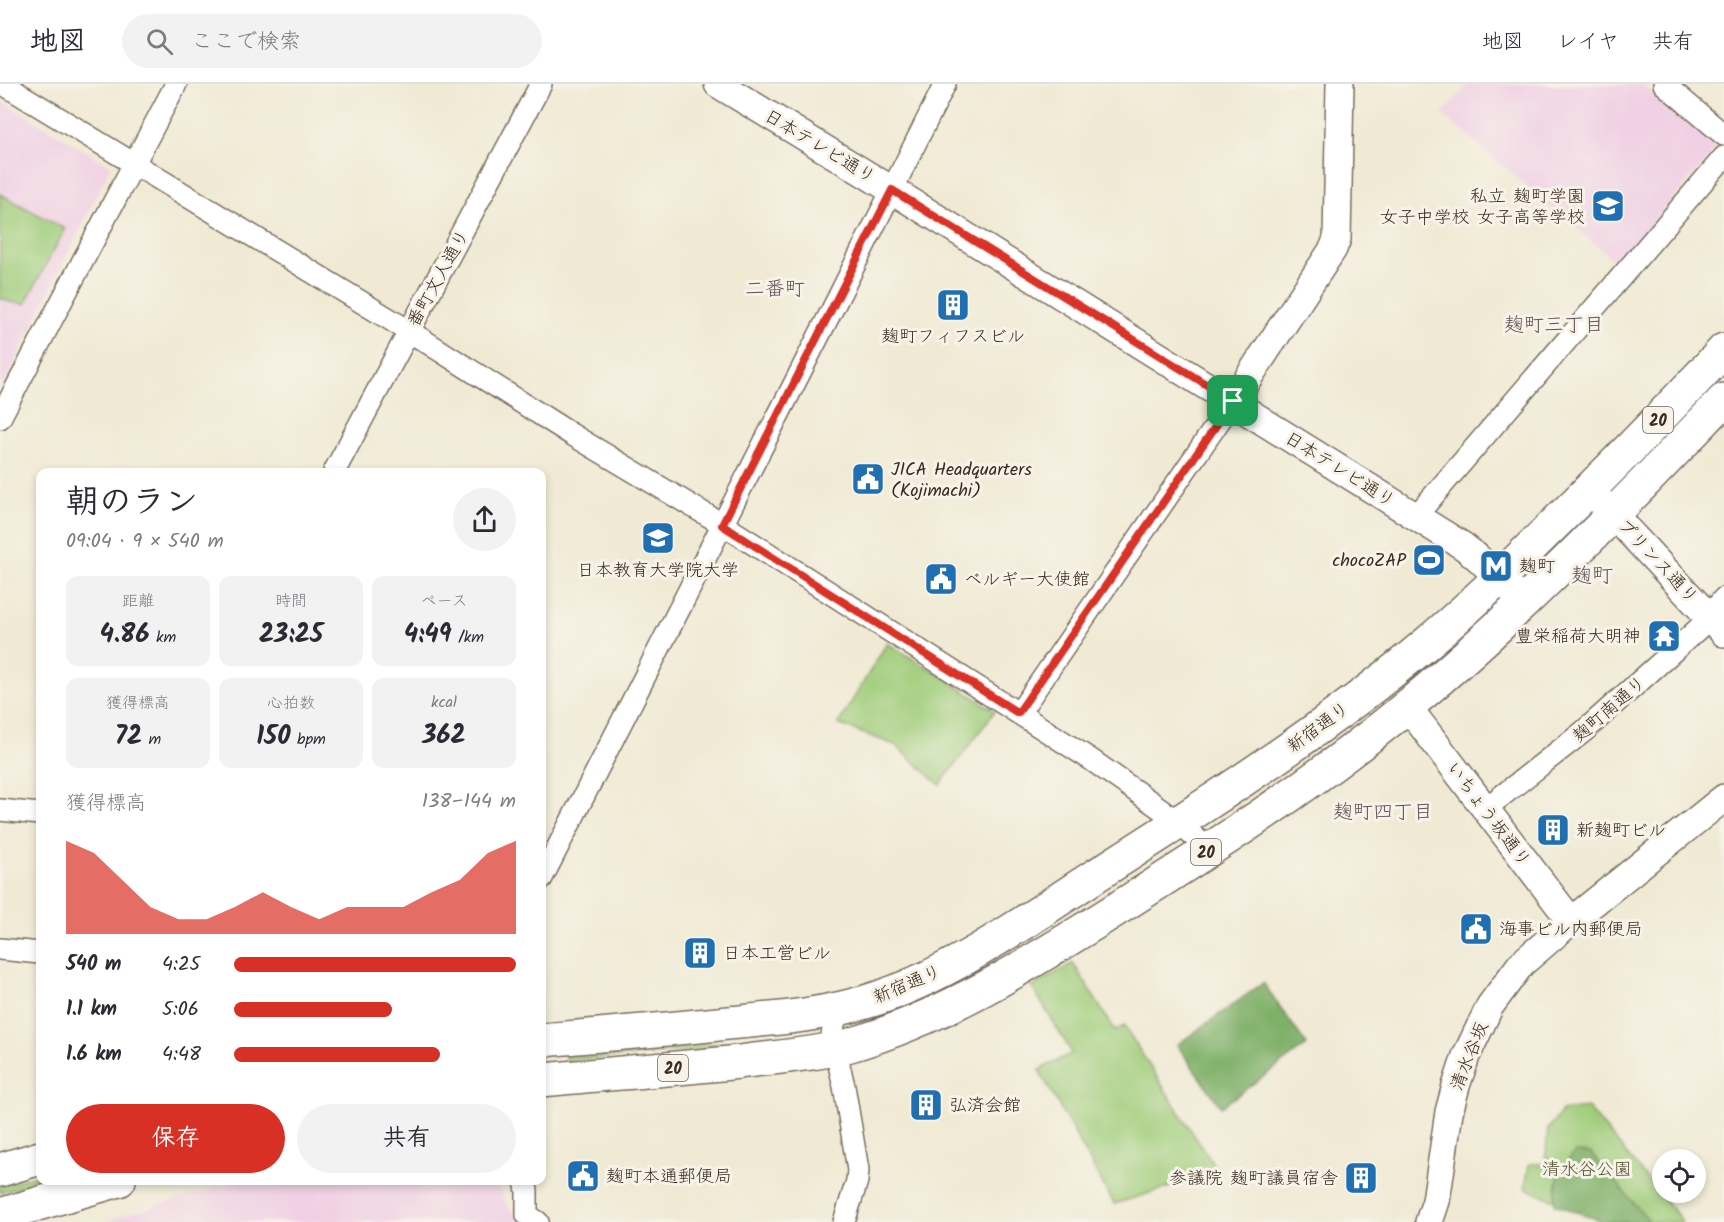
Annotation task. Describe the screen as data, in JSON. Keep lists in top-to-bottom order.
{
  "streets": {
    "highway": ["20", "新宿通り"],
    "street": [
      "日本テレビ通り",
      "番町文人通り",
      "プリンス通り",
      "麹町南通り",
      "いちょう坂通り",
      "清水谷坂"
    ]
  },
  "crossings": [
    ["日本テレビ通り", "新宿通り"],
    ["20", "新宿通り"],
    ["プリンス通り", "麹町南通り"],
    ["プリンス通り", "新宿通り"],
    ["麹町南通り", "いちょう坂通り"],
    ["新宿通り", "いちょう坂通り"],
    ["いちょう坂通り", "清水谷坂"]
  ],
  "districts": [
    "二番町",
    "麹町三丁目",
    "麹町",
    "麹町四丁目"
  ],
  "parks": ["清水谷公園"],
  "places": {
    "school or university": ["私立 麹町学園 女子中学校 女子高等学校", "日本教育大学院大学"],
    "building": [
      "麹町フィフスビル",
      "新麹町ビル",
      "日本工営ビル",
      "弘済会館",
      "参議院 麹町議員宿舎"
    ],
    "public building": [
      "JICA Headquarters (Kojimachi)",
      "ベルギー大使館",
      "海事ビル内郵便局",
      "麹町本通郵便局"
    ],
    "sports": ["chocoZAP"],
    "metro station": ["麹町"],
    "temple": ["豊栄稲荷大明神"]
  },
  "page": {
    "header": "地図",
    "search": "ここで検索",
    "nav": ["地図", "レイヤ", "共有"],
    "heading": ["朝のラン", "09:04 · 9 × 540 m"],
    "stats": [
      ["距離", "4.86 km"],
      ["時間", "23:25"],
      ["ペース", "4:49 /km"],
      ["獲得標高", "72 m"],
      ["心拍数", "150 bpm"],
      ["kcal", "362"]
    ],
    "chart": ["獲得標高", "138–144 m"],
    "list": [
      {
        "name": "540 m",
        "note": "4:25"
      },
      {
        "name": "1.1 km",
        "note": "5:06"
      },
      {
        "name": "1.6 km",
        "note": "4:48"
      }
    ],
    "buttons": ["保存", "共有"]
  }
}
